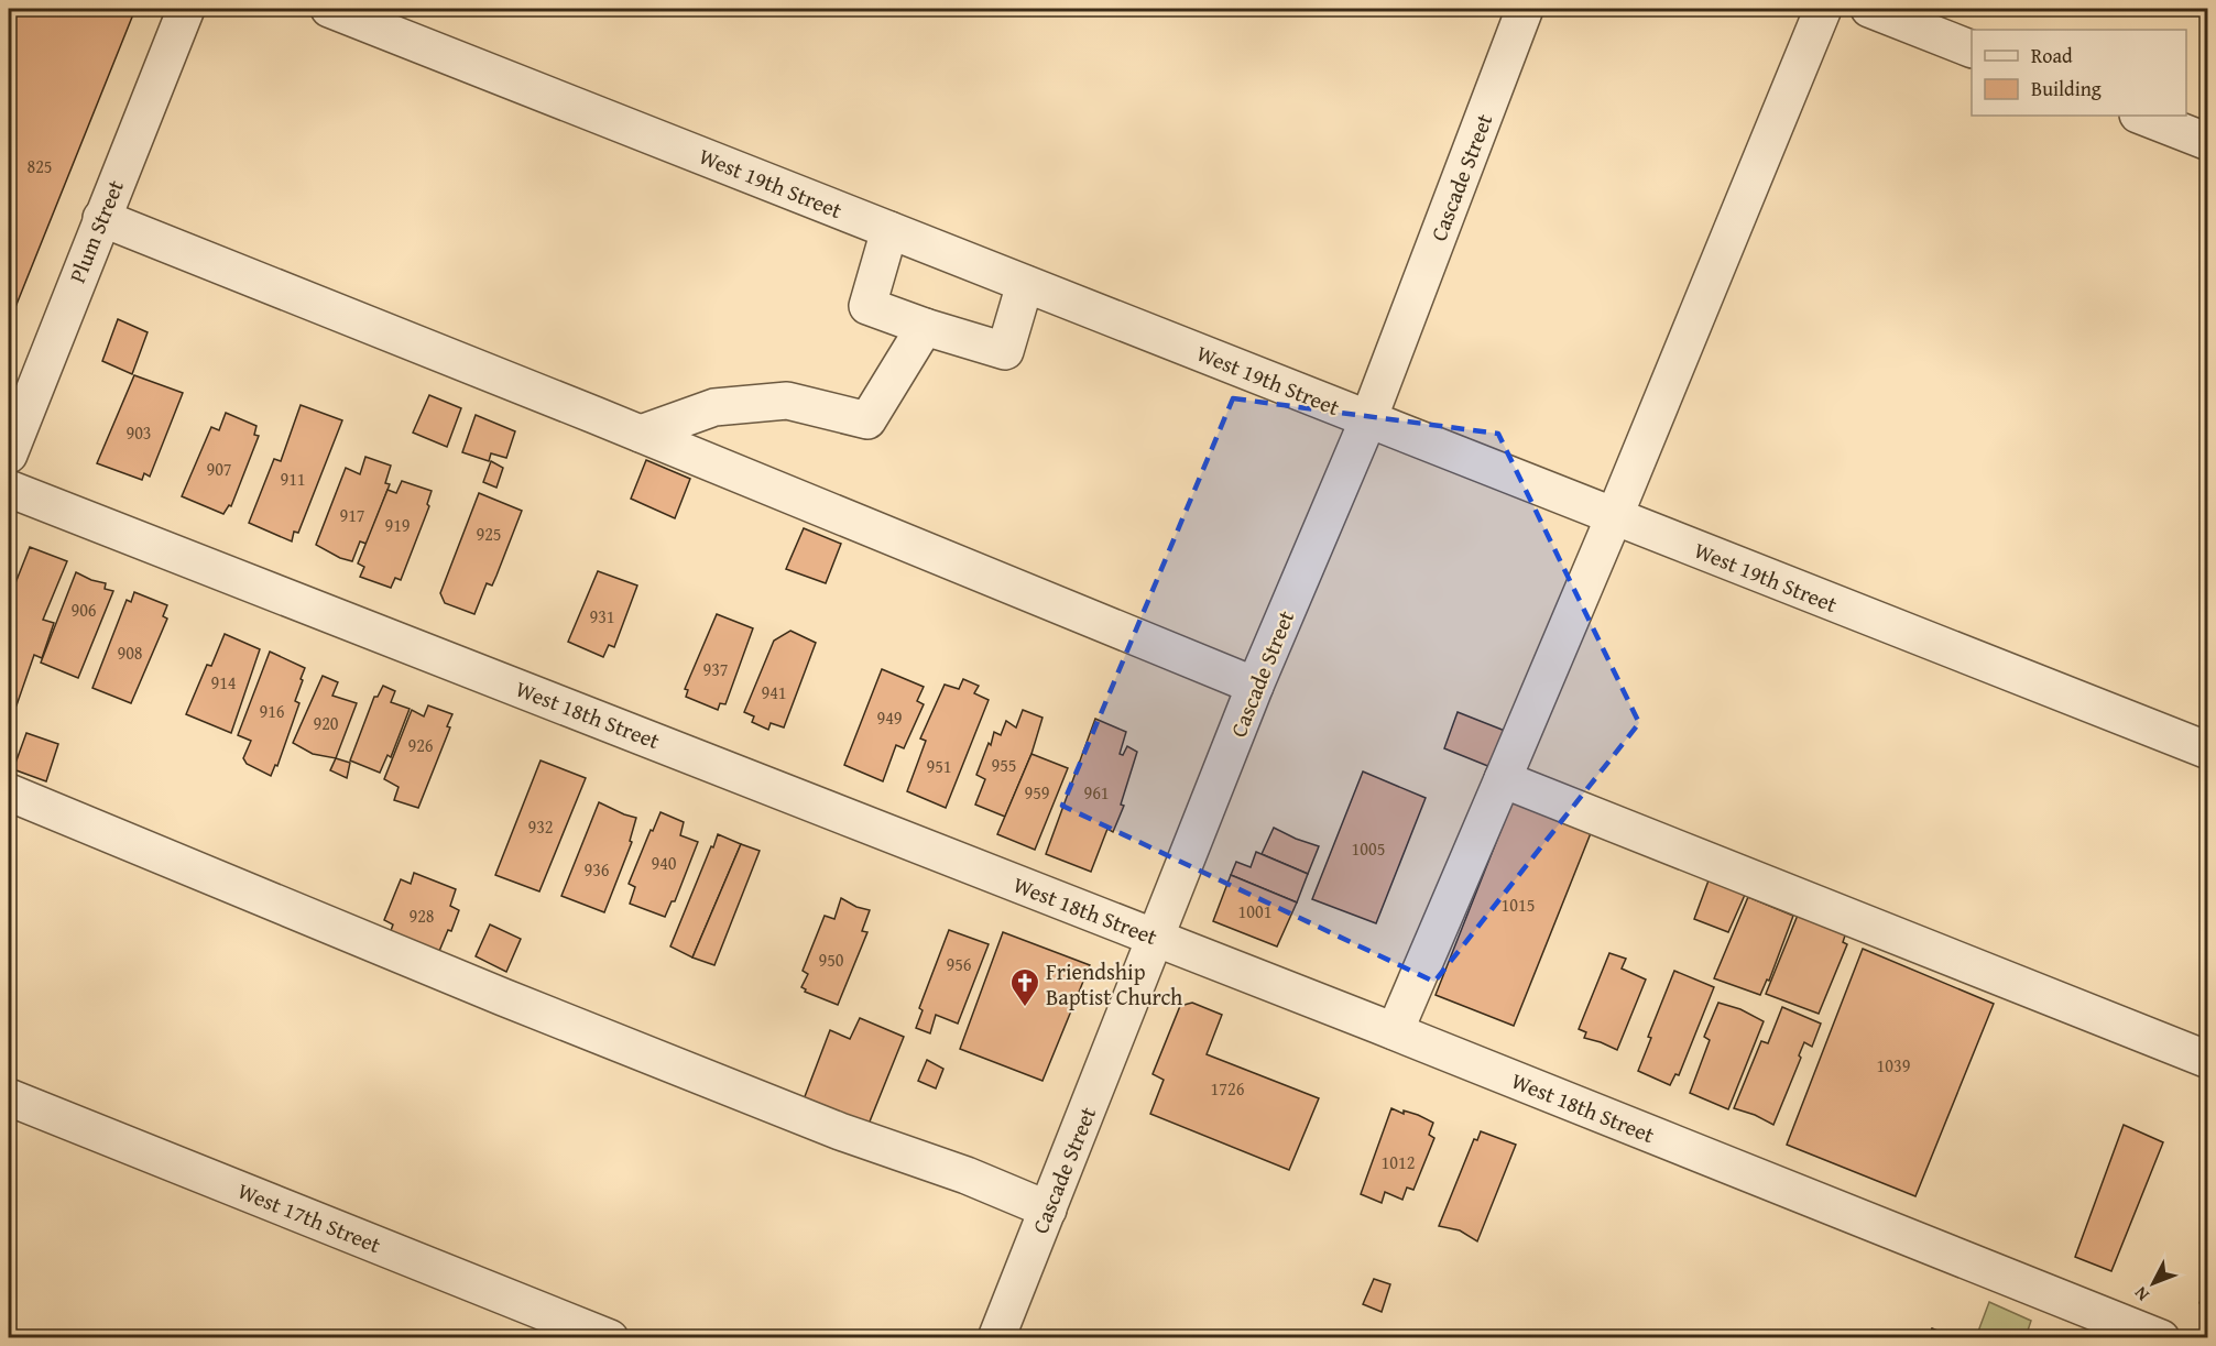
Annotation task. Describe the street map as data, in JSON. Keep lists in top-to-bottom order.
{
  "streets": {
    "street": [
      "Cascade Street",
      "West 19th Street",
      "Plum Street",
      "West 18th Street",
      "West 17th Street"
    ]
  },
  "crossings": [
    ["Cascade Street", "West 19th Street"],
    ["Cascade Street", "West 18th Street"]
  ],
  "places": {
    "church": ["Friendship Baptist Church"]
  },
  "house_numbers": [
    "825",
    "903",
    "907",
    "911",
    "917",
    "919",
    "925",
    "906",
    "931",
    "908",
    "937",
    "914",
    "941",
    "916",
    "949",
    "920",
    "926",
    "955",
    "951",
    "959",
    "961",
    "932",
    "1005",
    "940",
    "936",
    "1015",
    "1001",
    "928",
    "950",
    "956",
    "1039",
    "1726",
    "1012"
  ],
  "legend": ["Road", "Building"],
  "north": "bottom left"
}
